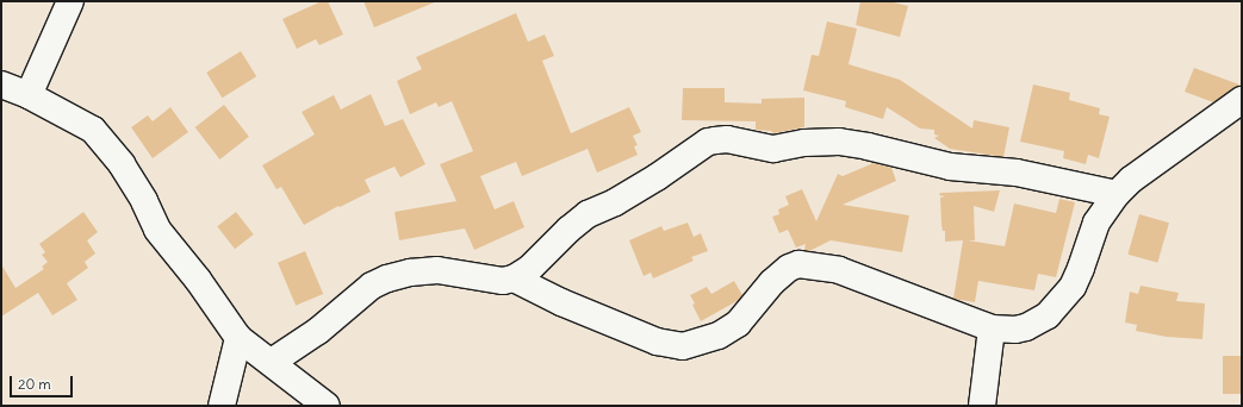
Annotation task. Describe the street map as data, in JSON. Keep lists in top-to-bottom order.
{
  "scale_bar": "20 m"
}
